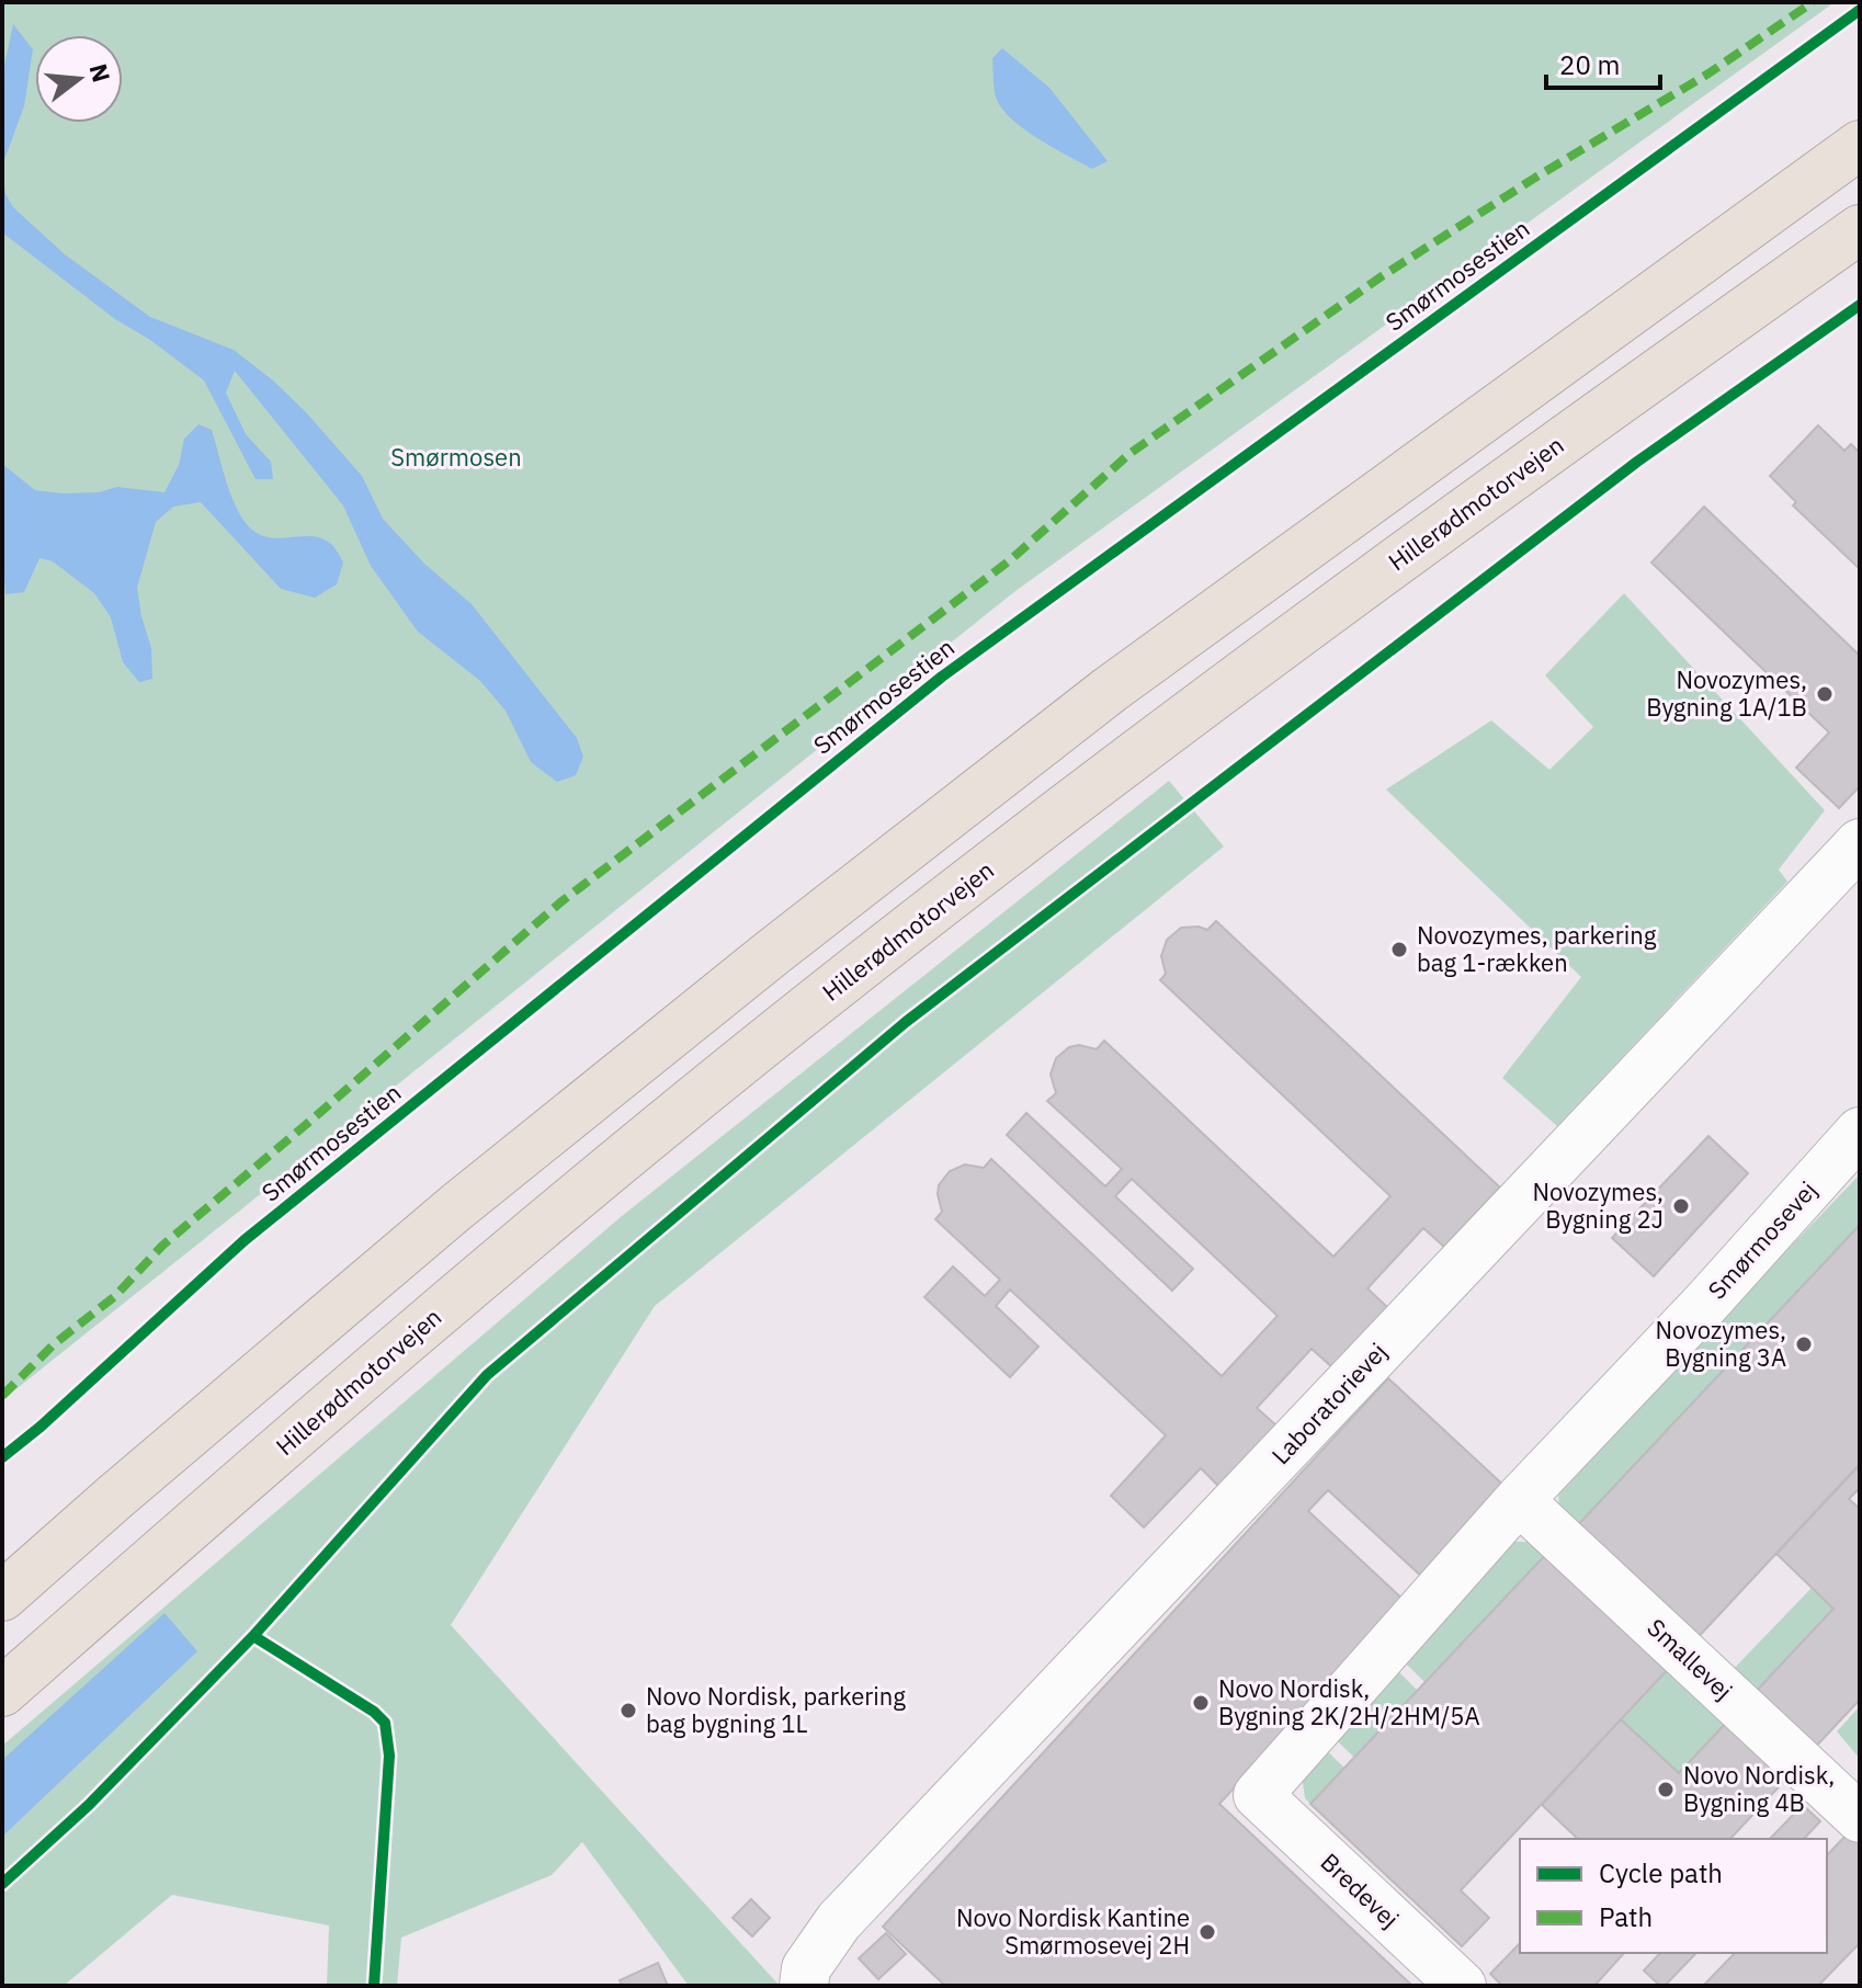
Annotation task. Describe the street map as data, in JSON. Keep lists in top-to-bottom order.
{
  "streets": {
    "highway": ["Hillerødmotorvejen"],
    "lane": [
      "Smørmosevej",
      "Laboratorievej",
      "Smallevej",
      "Bredevej"
    ],
    "cycle path": ["Smørmosestien"]
  },
  "crossings": [
    ["Smørmosevej", "Smallevej"],
    ["Smørmosevej", "Bredevej"]
  ],
  "parks": ["Smørmosen"],
  "places": [
    "Novozymes, Bygning 1A/1B",
    "Novozymes, parkering bag 1-rækken",
    "Novozymes, Bygning 2J",
    "Novozymes, Bygning 3A",
    "Novo Nordisk, Bygning 2K/2H/2HM/5A",
    "Novo Nordisk, parkering bag bygning 1L",
    "Novo Nordisk, Bygning 4B",
    "Novo Nordisk Kantine Smørmosevej 2H"
  ],
  "legend": ["Cycle path", "Path"],
  "scale_bar": "20 m",
  "north": "right"
}
